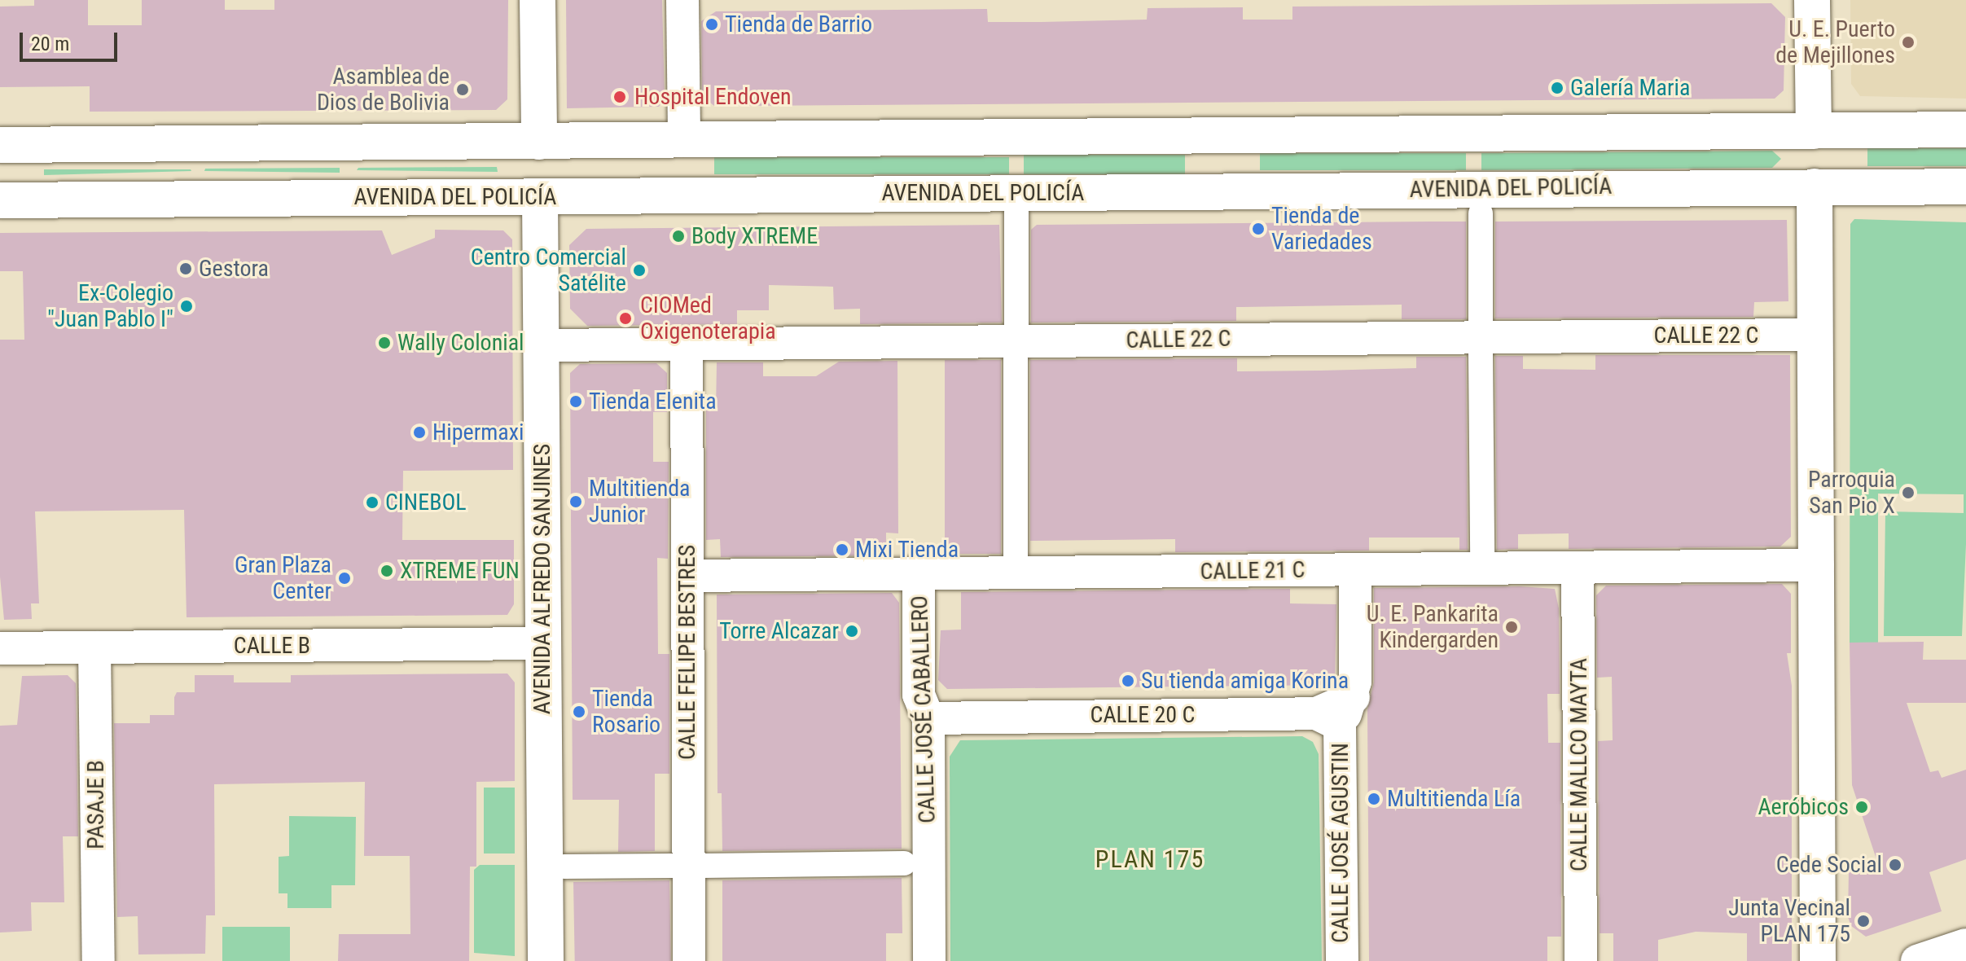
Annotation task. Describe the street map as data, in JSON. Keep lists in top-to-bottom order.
{
  "streets": {
    "main road": ["AVENIDA DEL POLICÍA", "AVENIDA ALFREDO SANJINES"],
    "street": [
      "CALLE 22 C",
      "CALLE 21 C",
      "CALLE B",
      "CALLE FELIPE BESTRES",
      "CALLE JOSÉ CABALLERO",
      "CALLE 20 C",
      "CALLE MALLCO MAYTA",
      "PASAJE B",
      "CALLE JOSÉ AGUSTIN"
    ]
  },
  "crossings": [
    ["AVENIDA DEL POLICÍA", "AVENIDA ALFREDO SANJINES"],
    ["CALLE 22 C", "AVENIDA ALFREDO SANJINES"],
    ["CALLE 22 C", "CALLE FELIPE BESTRES"],
    ["CALLE 21 C", "CALLE FELIPE BESTRES"],
    ["CALLE 21 C", "CALLE JOSÉ CABALLERO"],
    ["CALLE 21 C", "CALLE MALLCO MAYTA"],
    ["CALLE 21 C", "CALLE JOSÉ AGUSTIN"],
    ["AVENIDA ALFREDO SANJINES", "CALLE B"],
    ["CALLE B", "PASAJE B"],
    ["CALLE JOSÉ CABALLERO", "CALLE 20 C"],
    ["CALLE 20 C", "CALLE JOSÉ AGUSTIN"]
  ],
  "districts": ["PLAN 175"],
  "places": [
    "Tienda de Barrio",
    "U. E. Puerto de Mejillones",
    "Galería Maria",
    "Asamblea de Dios de Bolivia",
    "Hospital Endoven",
    "Tienda de Variedades",
    "Body XTREME",
    "Gestora",
    "Centro Comercial Satélite",
    "Ex-Colegio \"Juan Pablo I\"",
    "CIOMed Oxigenoterapia",
    "Wally Colonial",
    "Tienda Elenita",
    "Hipermaxi",
    "Parroquia San Pio X",
    "Multitienda Junior",
    "CINEBOL",
    "Mixi Tienda",
    "XTREME FUN",
    "Gran Plaza Center",
    "U. E. Pankarita Kindergarden",
    "Torre Alcazar",
    "Su tienda amiga Korina",
    "Tienda Rosario",
    "Multitienda Lía",
    "Aeróbicos",
    "Cede Social",
    "Junta Vecinal PLAN 175"
  ],
  "scale_bar": "20 m"
}
